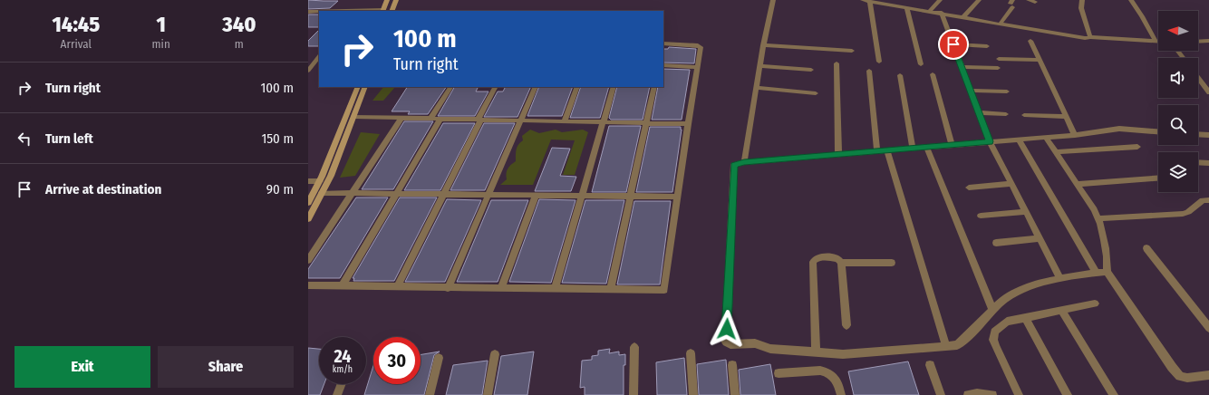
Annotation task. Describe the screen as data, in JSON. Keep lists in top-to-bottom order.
{
  "north": "left",
  "page": {
    "eta": [
      "14:45",
      "Arrival",
      "1",
      "min",
      "340",
      "m"
    ],
    "turn": ["100 m", "Turn right"],
    "list": [
      {
        "name": "Turn right",
        "value": "100 m"
      },
      {
        "name": "Turn left",
        "value": "150 m"
      },
      {
        "name": "Arrive at destination",
        "value": "90 m"
      }
    ],
    "speed": "24 km/h",
    "limit": "30",
    "buttons": ["Exit", "Share"]
  }
}
